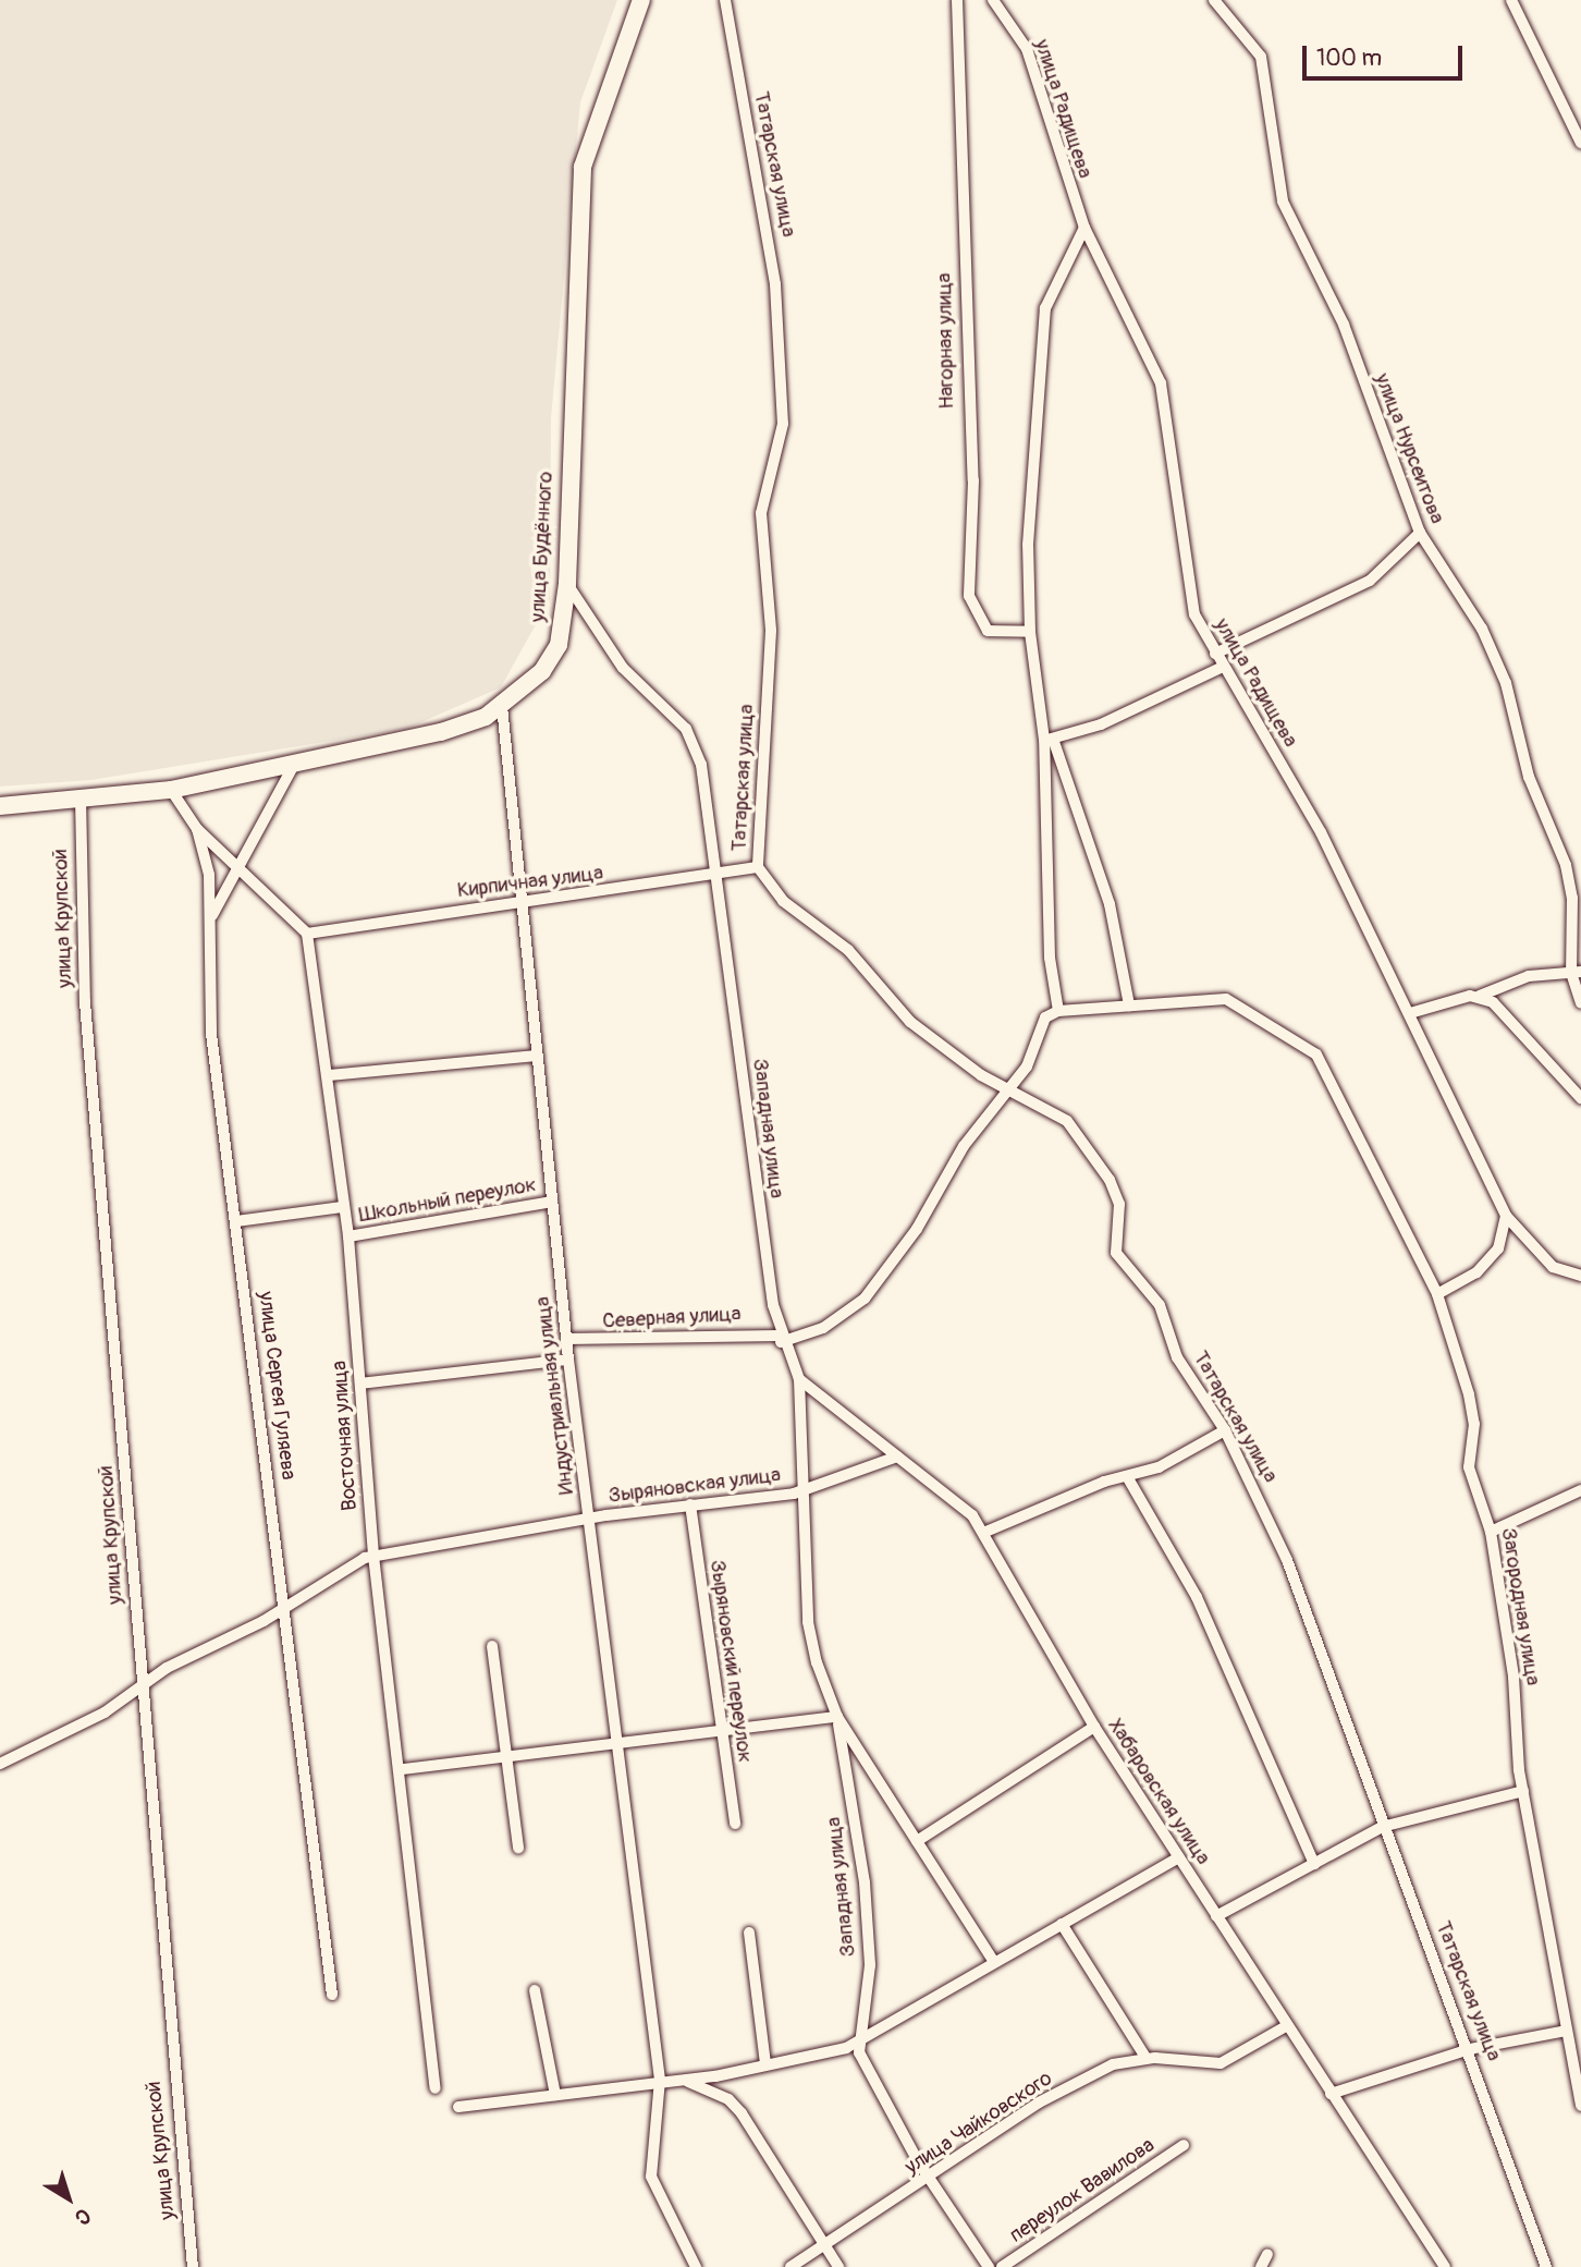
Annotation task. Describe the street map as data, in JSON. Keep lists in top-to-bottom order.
{
  "streets": {
    "street": [
      "улица Радищева",
      "Татарская улица",
      "Нагорная улица",
      "улица Нурсеитова",
      "улица Будённого",
      "Кирпичная улица",
      "улица Крупской",
      "Западная улица",
      "Школьный переулок",
      "Северная улица",
      "улица Сергея Гуляева",
      "Индустриальная улица",
      "Восточная улица",
      "Зыряновская улица",
      "Загородная улица",
      "Зыряновский переулок",
      "Хабаровская улица",
      "улица Чайковского",
      "переулок Вавилова"
    ]
  },
  "crossings": [
    ["Татарская улица", "Кирпичная улица"],
    ["Татарская улица", "Северная улица"],
    ["улица Будённого", "улица Крупской"],
    ["улица Будённого", "Западная улица"],
    ["улица Будённого", "улица Сергея Гуляева"],
    ["улица Будённого", "Индустриальная улица"],
    ["Кирпичная улица", "Западная улица"],
    ["Кирпичная улица", "Индустриальная улица"],
    ["Кирпичная улица", "Восточная улица"],
    ["улица Крупской", "Зыряновская улица"],
    ["Западная улица", "Северная улица"],
    ["Западная улица", "Зыряновская улица"],
    ["Западная улица", "Хабаровская улица"],
    ["Школьный переулок", "Индустриальная улица"],
    ["Школьный переулок", "Восточная улица"],
    ["Северная улица", "Индустриальная улица"],
    ["Северная улица", "Загородная улица"],
    ["улица Сергея Гуляева", "Зыряновская улица"],
    ["Индустриальная улица", "Зыряновская улица"],
    ["Восточная улица", "Зыряновская улица"],
    ["Зыряновская улица", "Зыряновский переулок"],
    ["Зыряновская улица", "Хабаровская улица"],
    ["Хабаровская улица", "улица Чайковского"]
  ],
  "scale_bar": "100 m",
  "north": "bottom right"
}
